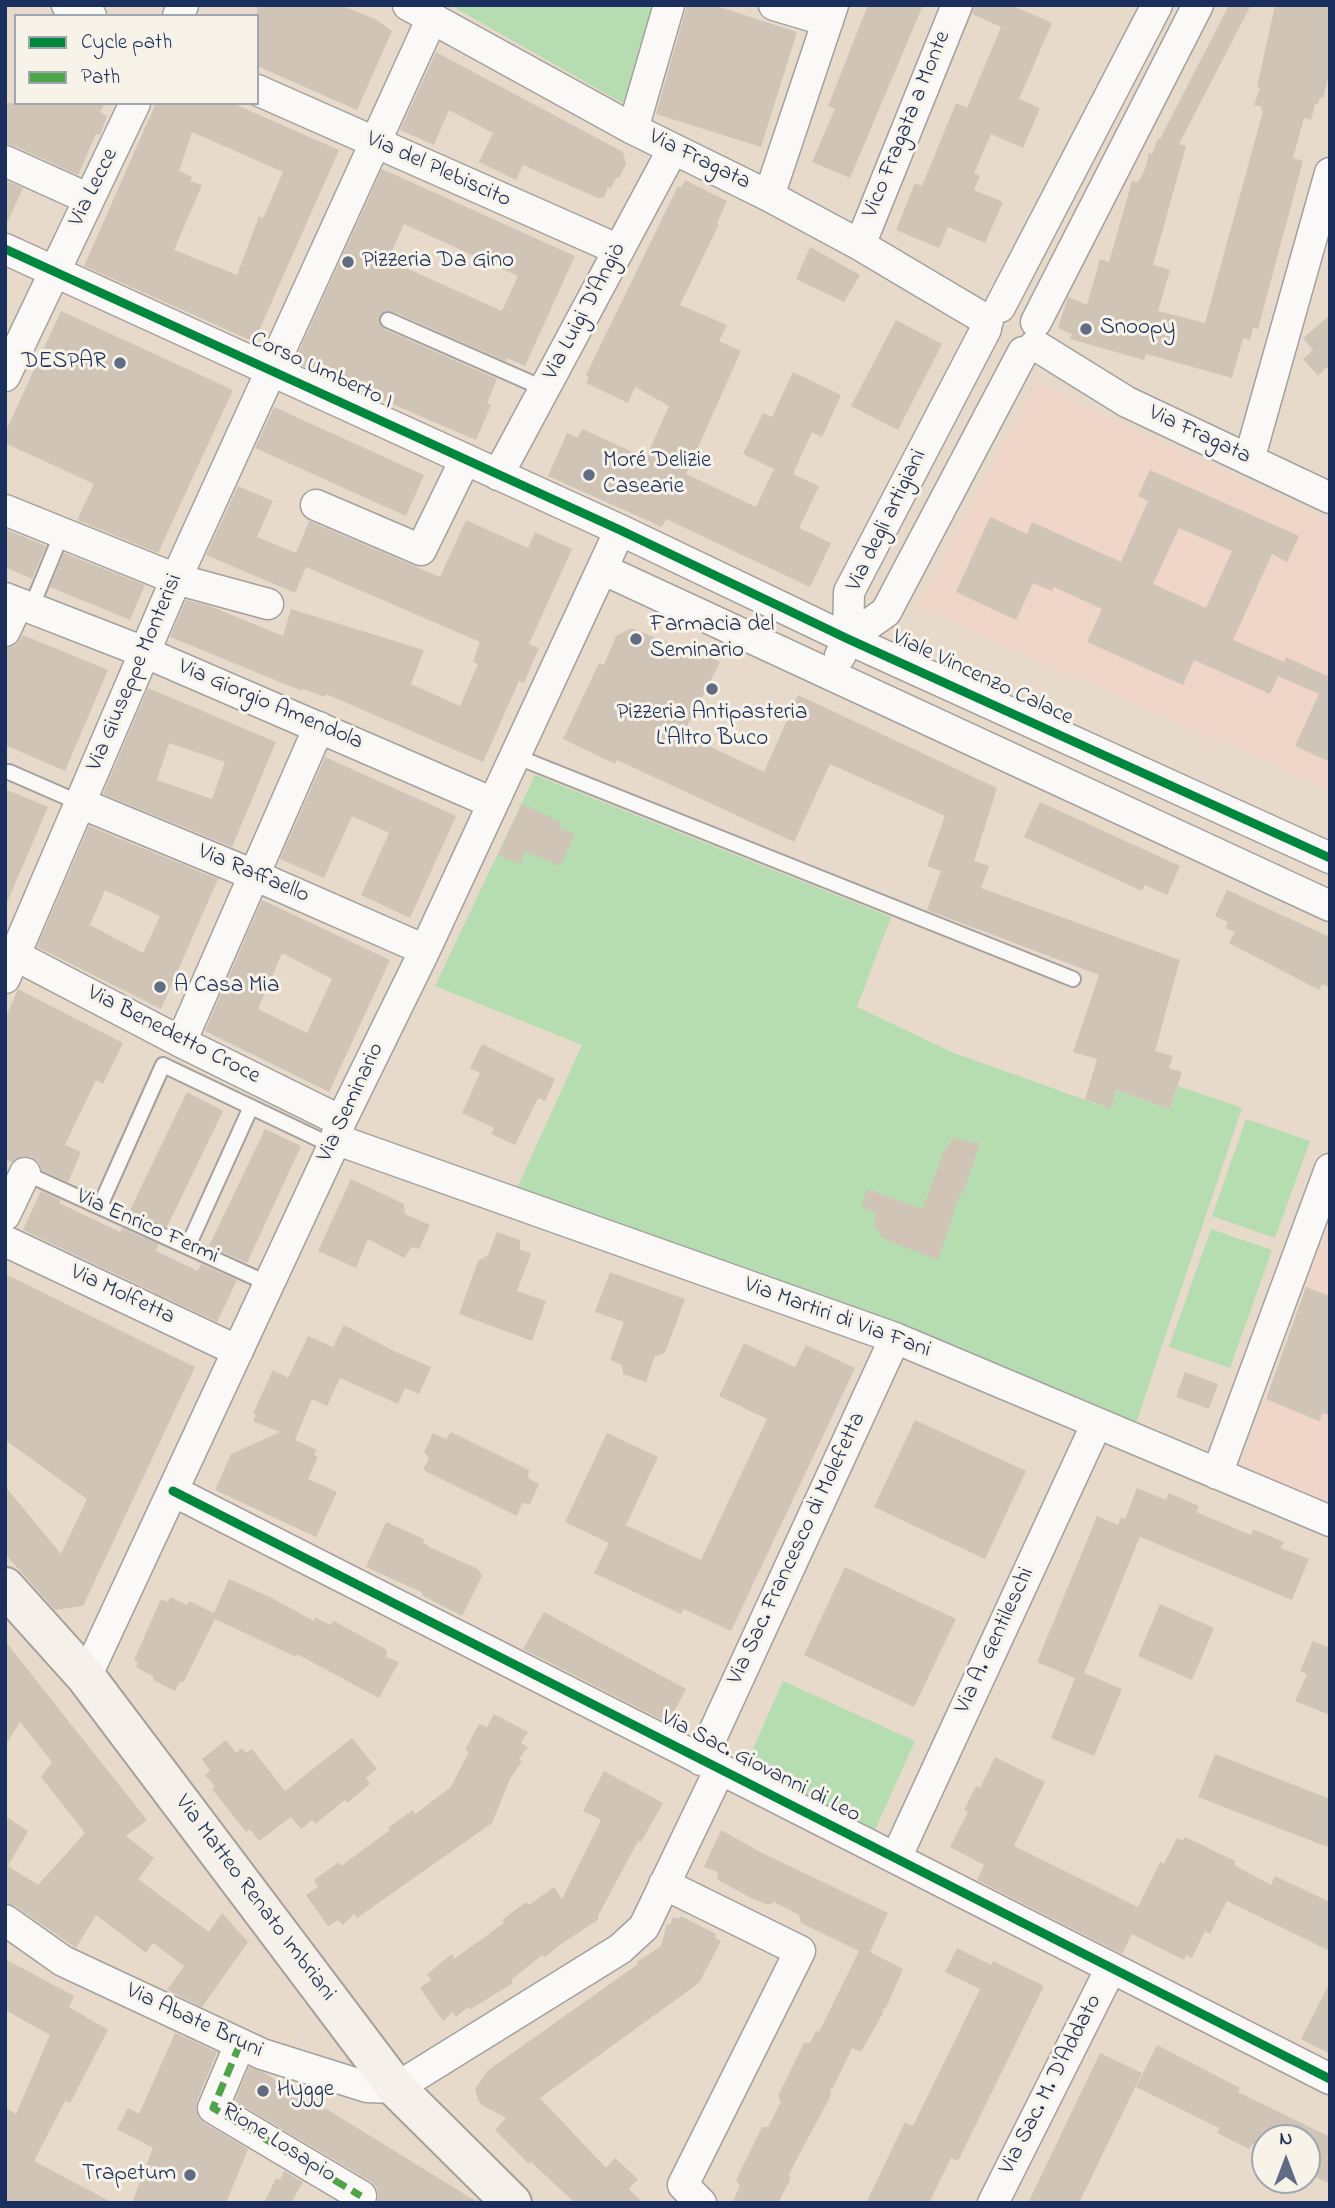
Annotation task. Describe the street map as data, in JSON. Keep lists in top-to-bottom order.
{
  "streets": {
    "street": [
      "Vico Fragata a Monte",
      "Via Fragata",
      "Via del Plebiscito",
      "Via Lecce",
      "Via Luigi D'Angiò",
      "Corso Umberto I",
      "Via degli artigiani",
      "Via Giuseppe Monterisi",
      "Viale Vincenzo Calace",
      "Via Giorgio Amendola",
      "Via Raffaello",
      "Via Benedetto Croce",
      "Via Seminario",
      "Via Molfetta",
      "Via Martiri di Via Fani",
      "Via Sac. Francesco di Molefetta",
      "Via A. Gentileschi",
      "Via Sac. Giovanni di Leo",
      "Via Matteo Renato Imbriani",
      "Via Abate Bruni",
      "Via Sac. M. D'Addato",
      "Rione Losapio"
    ],
    "lane": ["Via Enrico Fermi"]
  },
  "crossings": [
    ["Vico Fragata a Monte", "Via Fragata"],
    ["Via Fragata", "Via Luigi D'Angiò"],
    ["Via Fragata", "Via degli artigiani"],
    ["Via Fragata", "Via Giuseppe Monterisi"],
    ["Via del Plebiscito", "Via Luigi D'Angiò"],
    ["Via del Plebiscito", "Via Giuseppe Monterisi"],
    ["Via Lecce", "Corso Umberto I"],
    ["Via Luigi D'Angiò", "Corso Umberto I"],
    ["Corso Umberto I", "Via Giuseppe Monterisi"],
    ["Corso Umberto I", "Viale Vincenzo Calace"],
    ["Corso Umberto I", "Via Seminario"],
    ["Via degli artigiani", "Viale Vincenzo Calace"],
    ["Via Giuseppe Monterisi", "Via Giorgio Amendola"],
    ["Via Giuseppe Monterisi", "Via Raffaello"],
    ["Via Giuseppe Monterisi", "Via Benedetto Croce"],
    ["Viale Vincenzo Calace", "Via Seminario"],
    ["Via Giorgio Amendola", "Via Seminario"],
    ["Via Raffaello", "Via Seminario"],
    ["Via Benedetto Croce", "Via Seminario"],
    ["Via Benedetto Croce", "Via Martiri di Via Fani"],
    ["Via Seminario", "Via Enrico Fermi"],
    ["Via Seminario", "Via Molfetta"],
    ["Via Seminario", "Via Martiri di Via Fani"],
    ["Via Seminario", "Via Sac. Giovanni di Leo"],
    ["Via Seminario", "Via Matteo Renato Imbriani"],
    ["Via Martiri di Via Fani", "Via Sac. Francesco di Molefetta"],
    ["Via Martiri di Via Fani", "Via A. Gentileschi"],
    ["Via Sac. Francesco di Molefetta", "Via Sac. Giovanni di Leo"],
    ["Via Sac. Francesco di Molefetta", "Via Matteo Renato Imbriani"],
    ["Via Sac. Francesco di Molefetta", "Via Abate Bruni"],
    ["Via A. Gentileschi", "Via Sac. Giovanni di Leo"],
    ["Via Sac. Giovanni di Leo", "Via Sac. M. D'Addato"],
    ["Via Matteo Renato Imbriani", "Via Abate Bruni"],
    ["Via Abate Bruni", "Rione Losapio"]
  ],
  "places": [
    "Pizzeria Da Gino",
    "Snoopy",
    "DESPAR",
    "Moré Delizie Casearie",
    "Farmacia del Seminario",
    "Pizzeria Antipasteria L'Altro Buco",
    "A Casa Mia",
    "Hygge",
    "Trapetum"
  ],
  "legend": ["Cycle path", "Path"],
  "north": "top"
}
